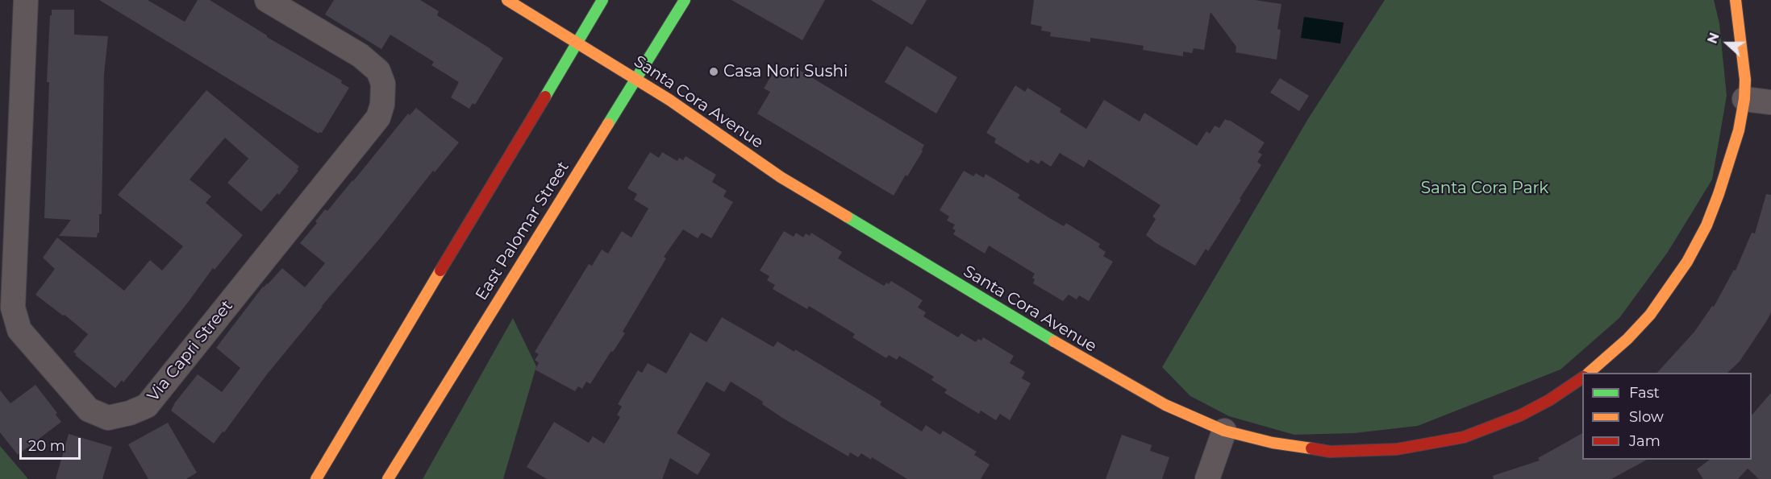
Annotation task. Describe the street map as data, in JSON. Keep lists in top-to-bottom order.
{
  "streets": {
    "street": ["Santa Cora Avenue", "East Palomar Street", "Via Capri Street"]
  },
  "crossings": [
    ["Santa Cora Avenue", "East Palomar Street"]
  ],
  "parks": ["Santa Cora Park"],
  "places": ["Casa Nori Sushi"],
  "legend": ["Fast", "Slow", "Jam"],
  "scale_bar": "20 m",
  "north": "left"
}
